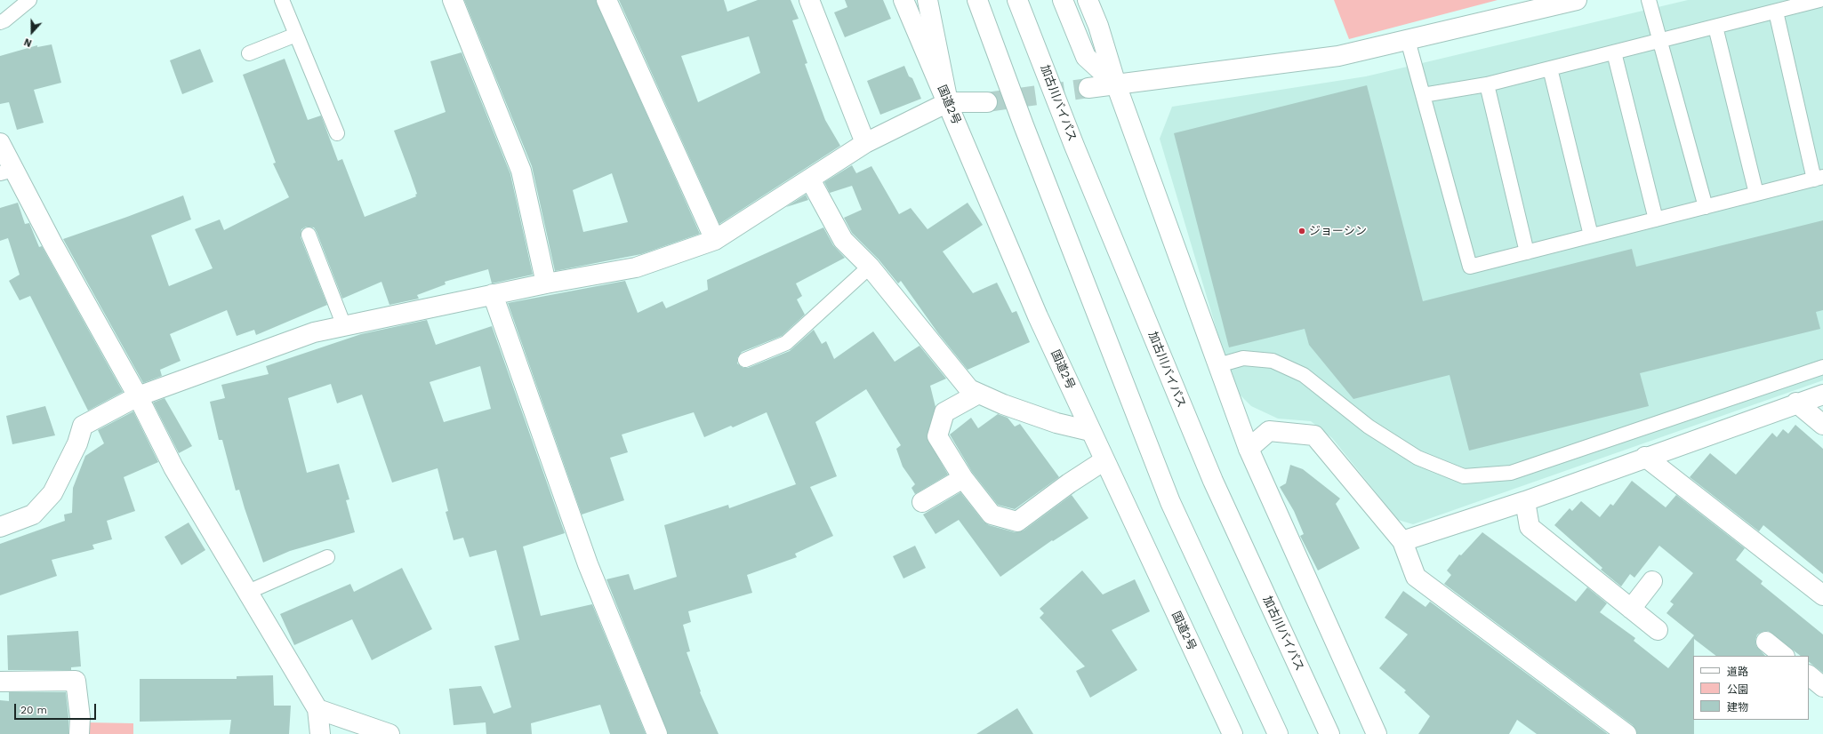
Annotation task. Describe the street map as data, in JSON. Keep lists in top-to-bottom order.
{
  "streets": {
    "main road": ["加古川バイパス", "国道2号"]
  },
  "places": ["ジョーシン"],
  "legend": ["道路", "公園", "建物"],
  "scale_bar": "20 m",
  "north": "bottom"
}
